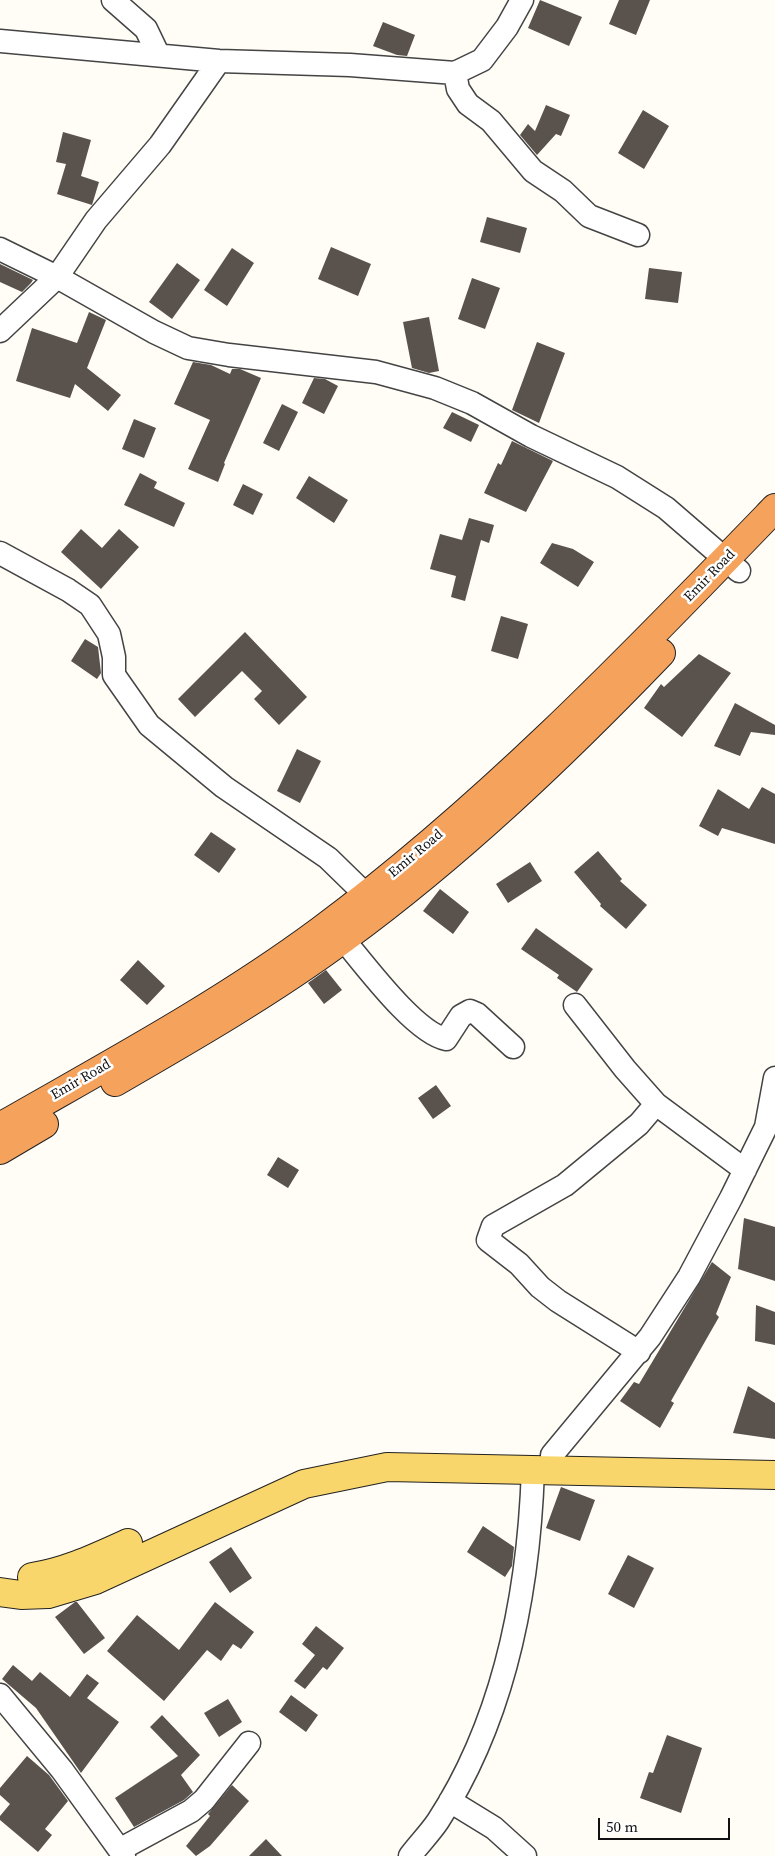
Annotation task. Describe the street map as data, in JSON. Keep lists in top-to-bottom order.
{
  "streets": {
    "highway": ["Emir Road"]
  },
  "scale_bar": "50 m"
}
